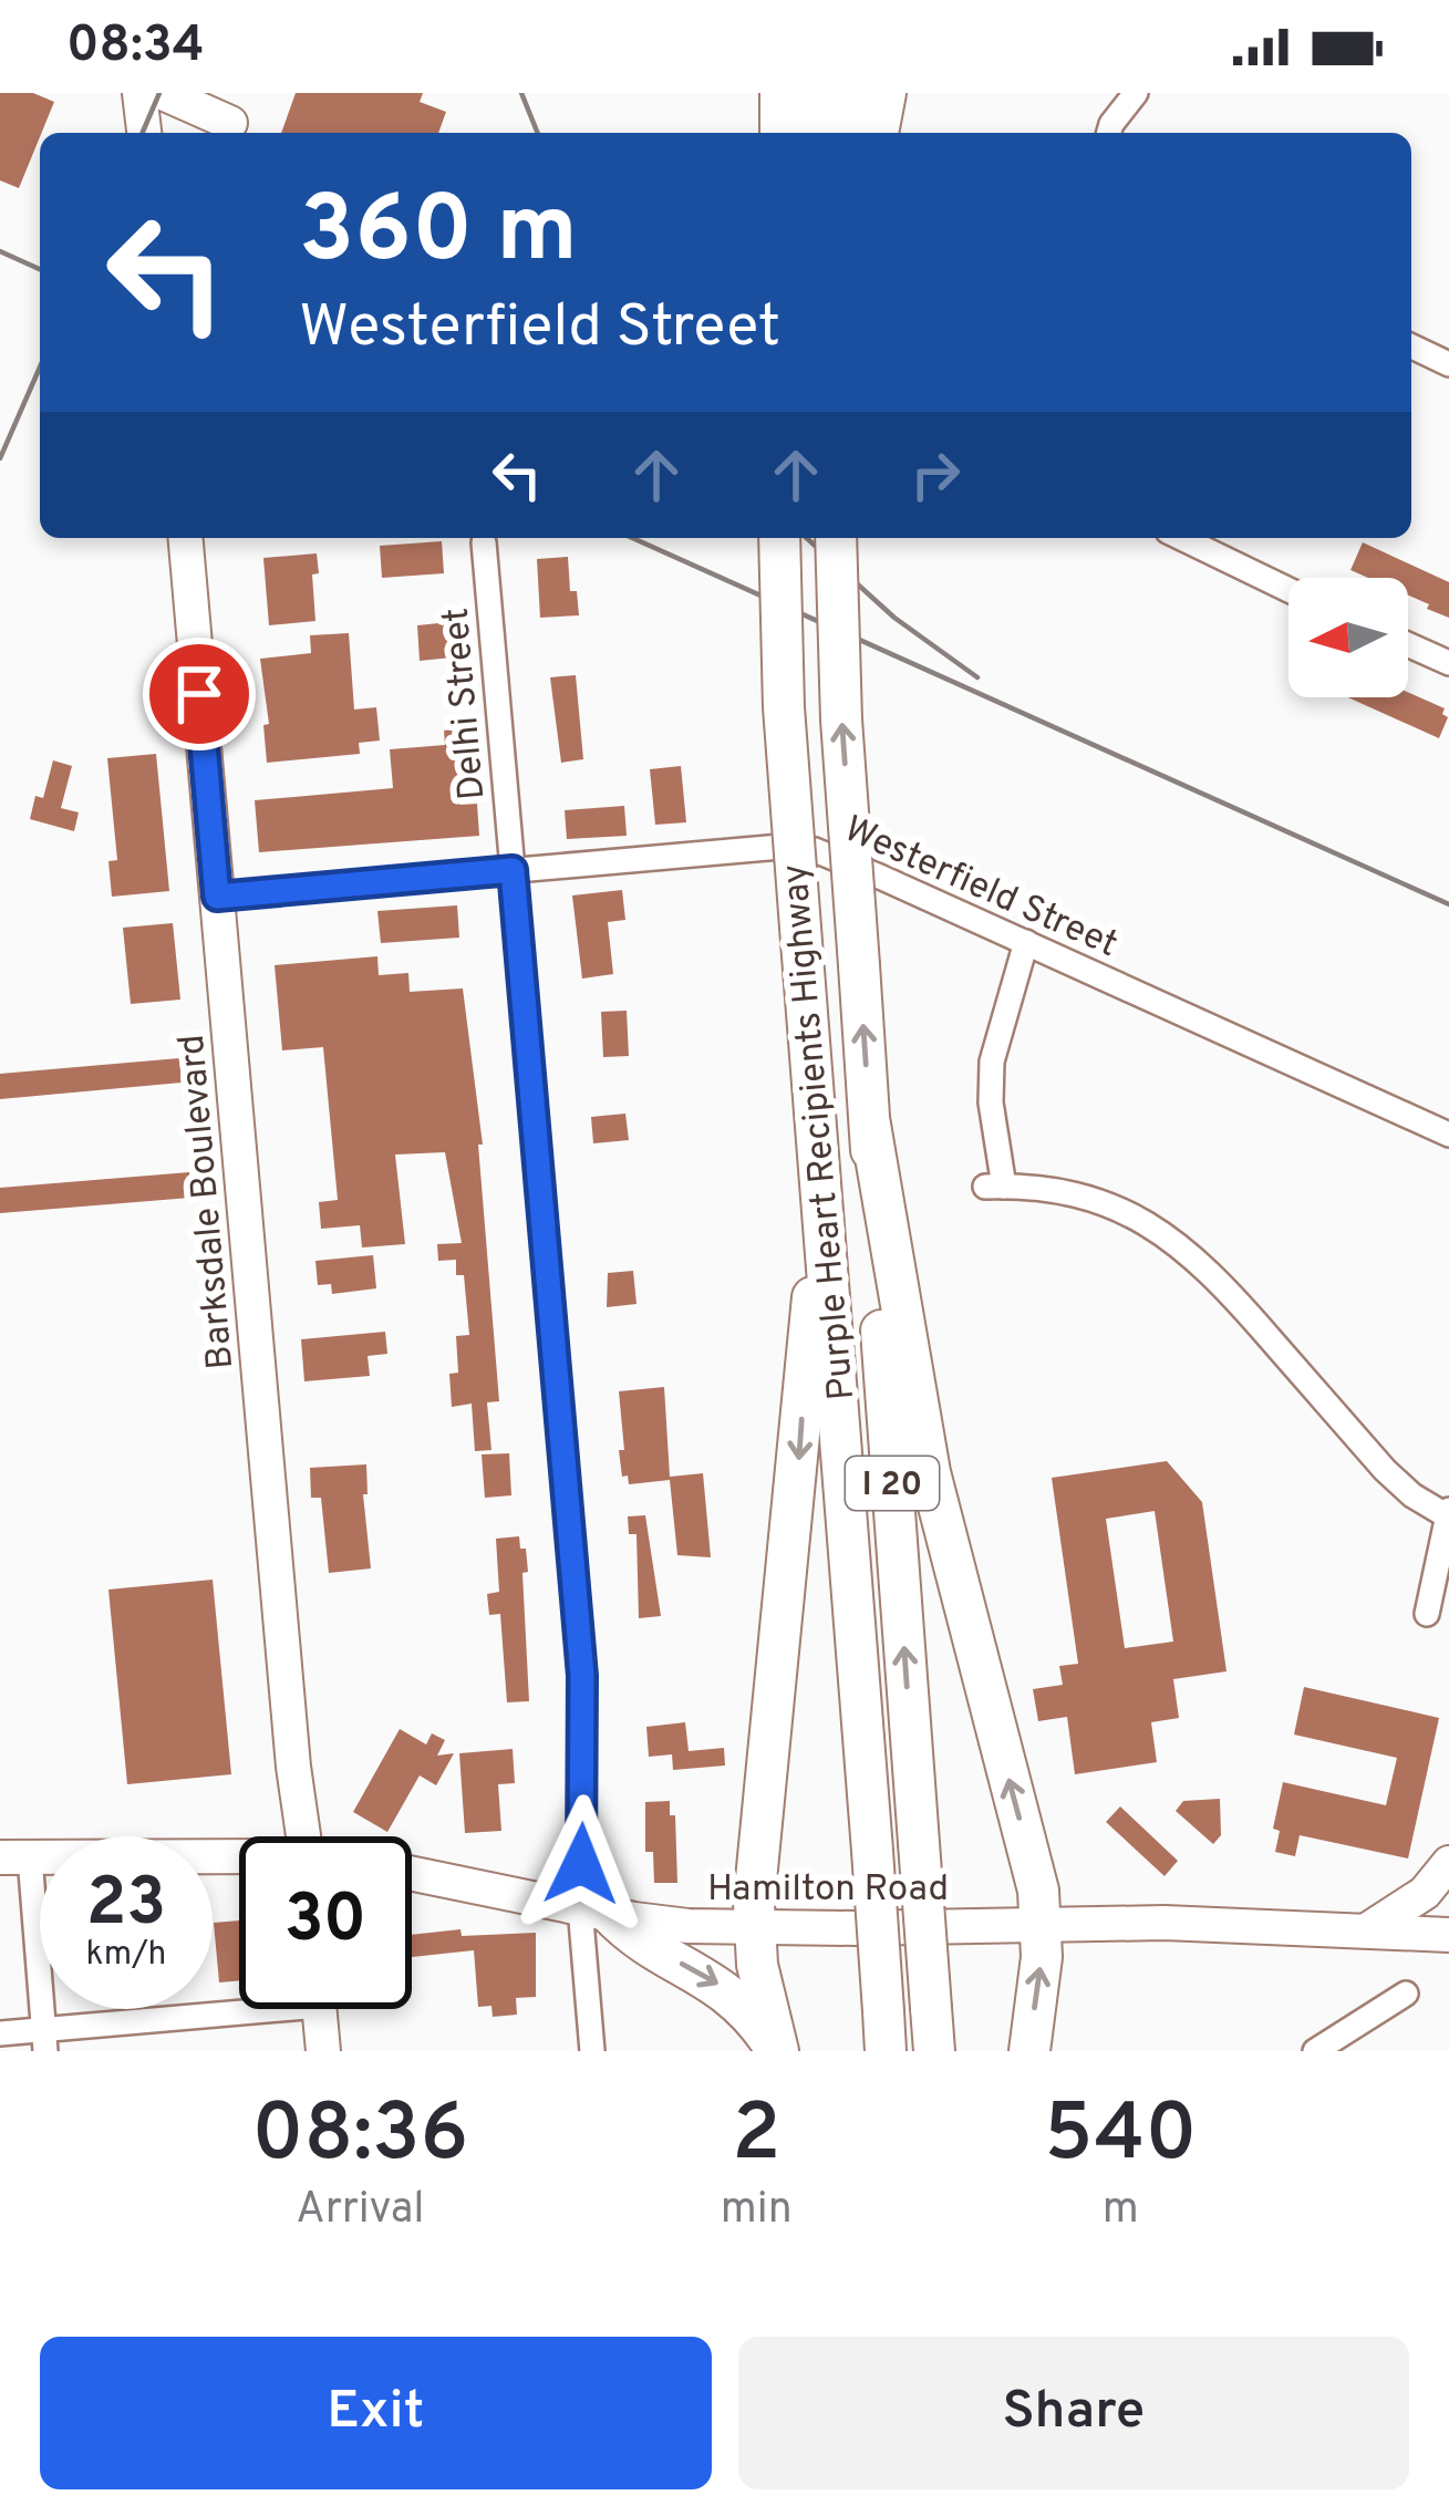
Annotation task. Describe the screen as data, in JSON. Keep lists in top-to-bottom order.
{
  "streets": {
    "highway": ["Purple Heart Recipients Highway", "I 20"],
    "main road": ["Barksdale Boulevard", "Hamilton Road"],
    "street": ["Delhi Street", "Westerfield Street"]
  },
  "crossings": [
    ["Delhi Street", "Westerfield Street"],
    ["Delhi Street", "Hamilton Road"],
    ["Westerfield Street", "Barksdale Boulevard"]
  ],
  "north": "left",
  "page": {
    "status": "08:34",
    "turn": ["360 m", "Westerfield Street"],
    "speed": "23 km/h",
    "limit": "30",
    "eta": [
      "08:36",
      "Arrival",
      "2",
      "min",
      "540",
      "m"
    ],
    "buttons": ["Exit", "Share"]
  }
}
